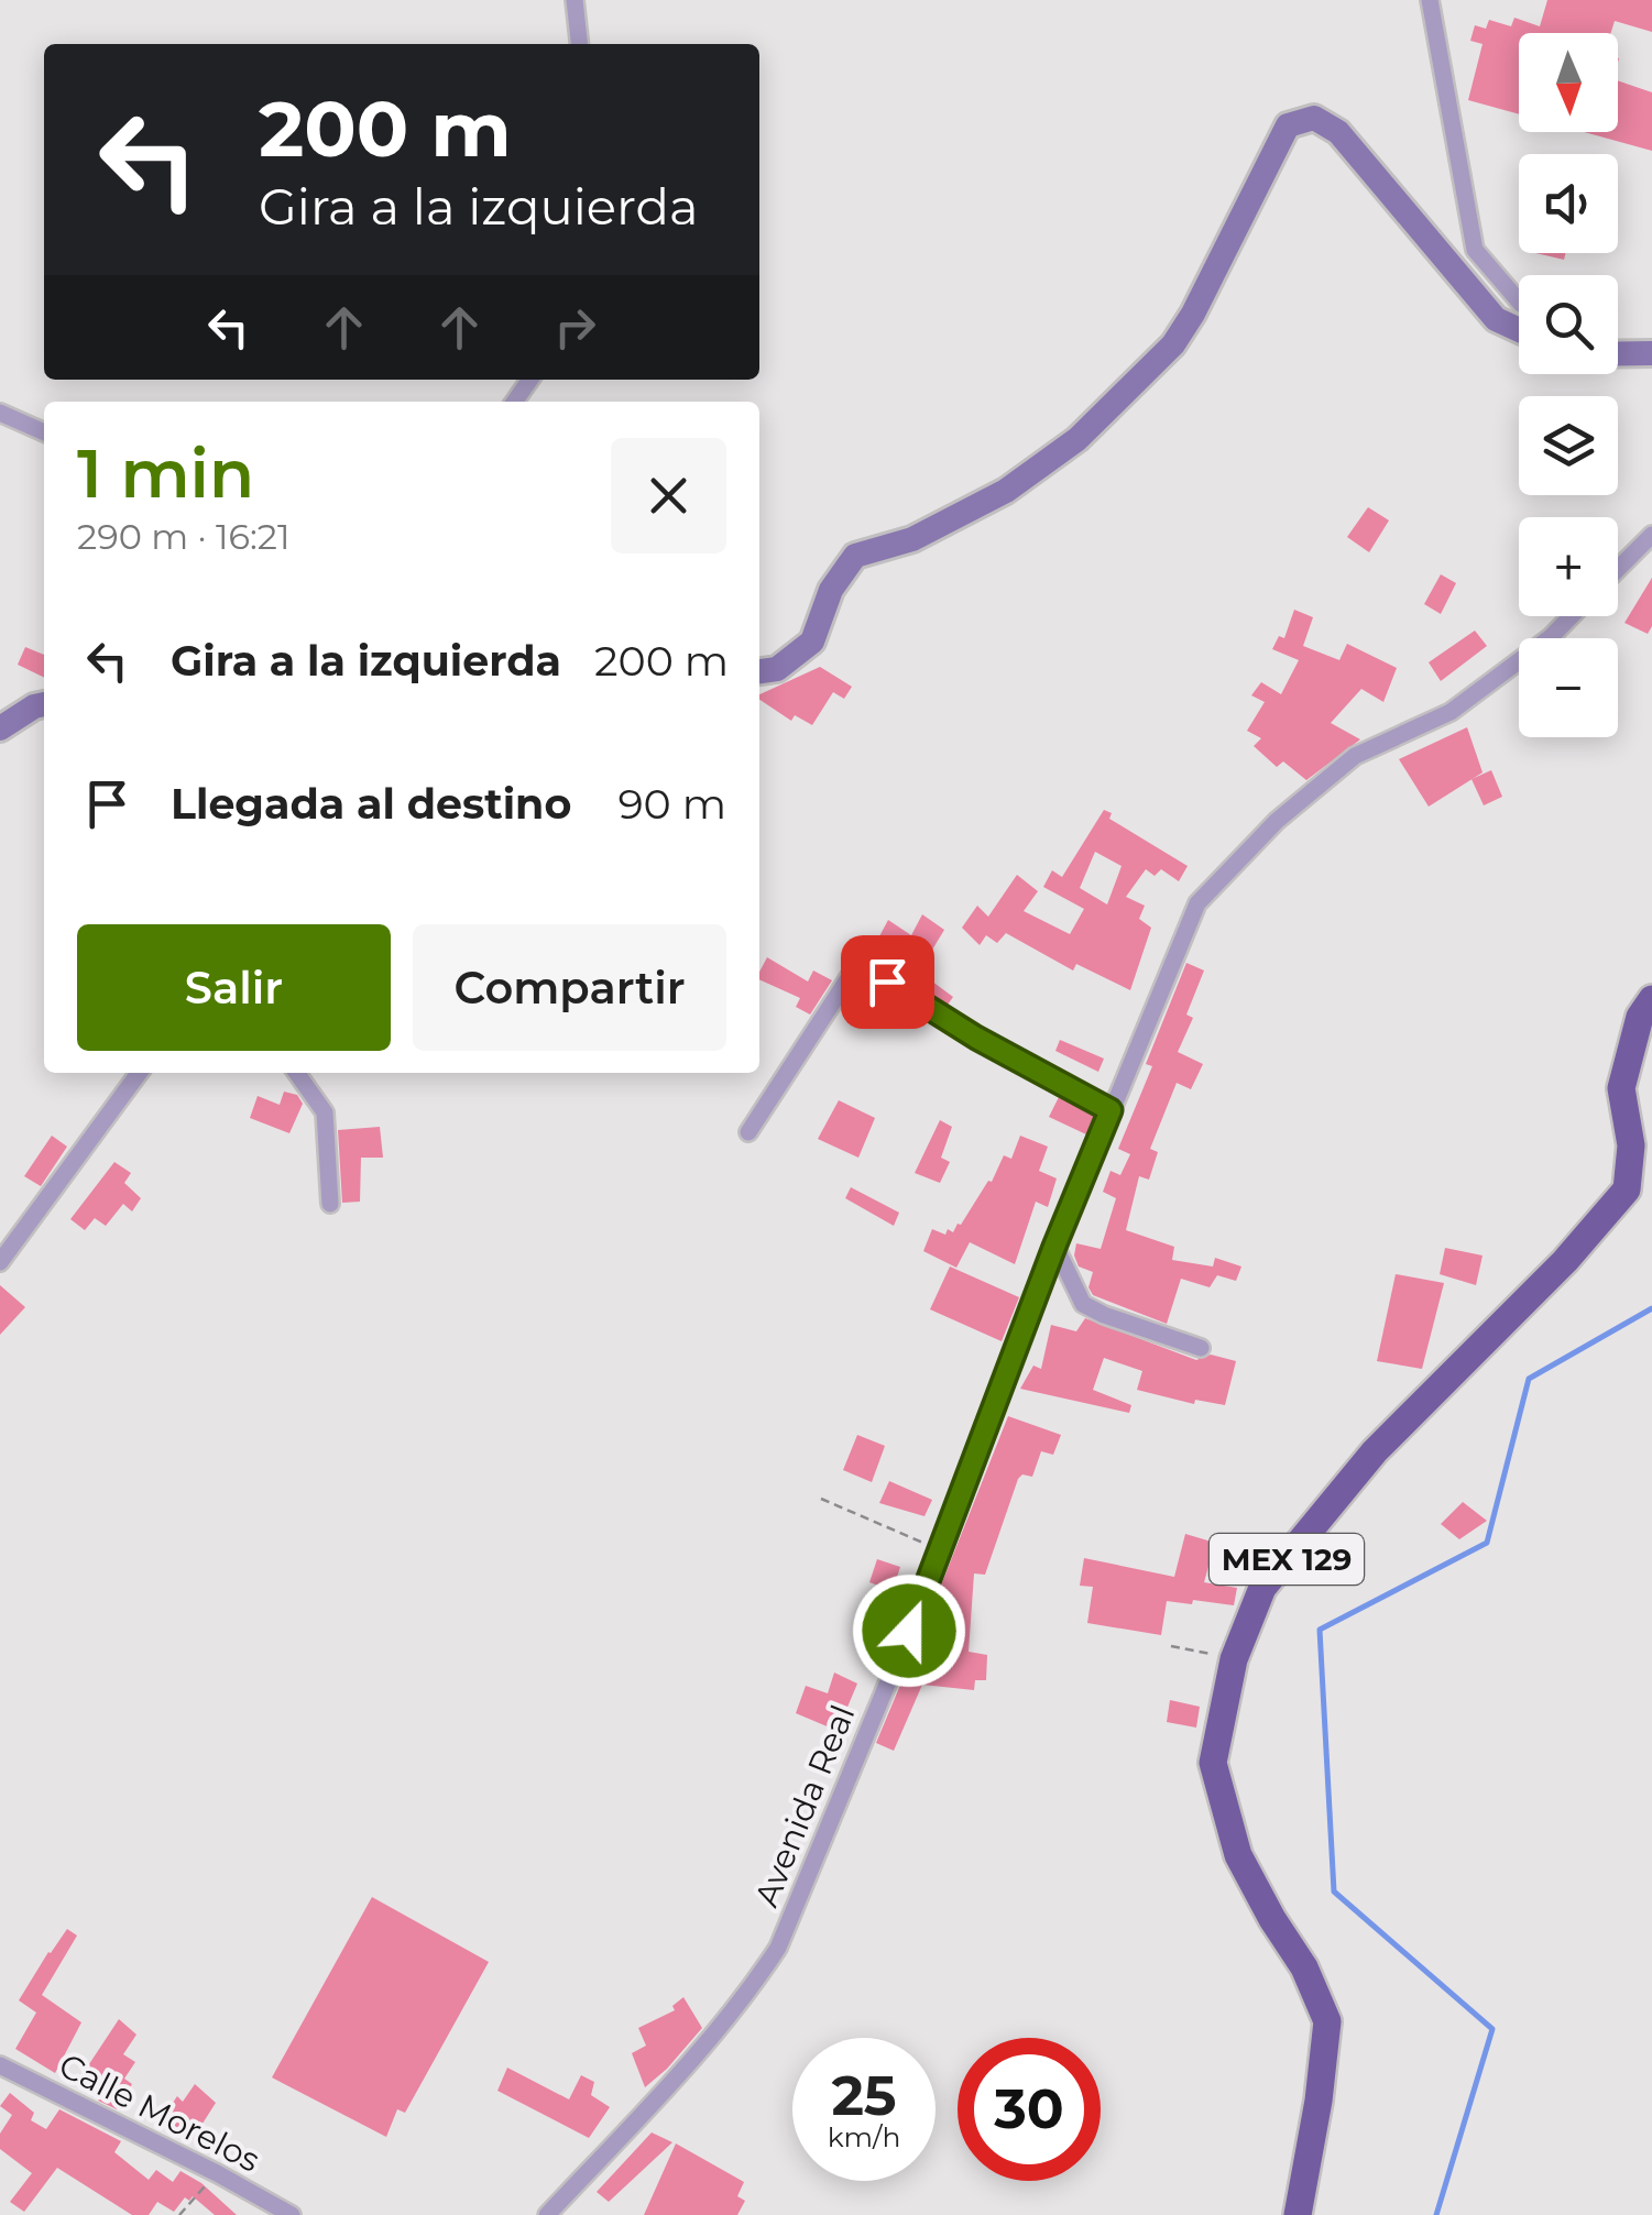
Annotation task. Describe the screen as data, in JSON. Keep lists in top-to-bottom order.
{
  "streets": {
    "main road": ["MEX 129"],
    "street": ["Avenida Real", "Calle Morelos"]
  },
  "north": "bottom",
  "page": {
    "map_buttons": ["+", "−"],
    "turn": ["200 m", "Gira a la izquierda"],
    "heading": ["1 min", "290 m · 16:21"],
    "list": [
      {
        "name": "Gira a la izquierda",
        "value": "200 m"
      },
      {
        "name": "Llegada al destino",
        "value": "90 m"
      }
    ],
    "buttons": ["Salir", "Compartir"],
    "speed": "25 km/h",
    "limit": "30"
  }
}
